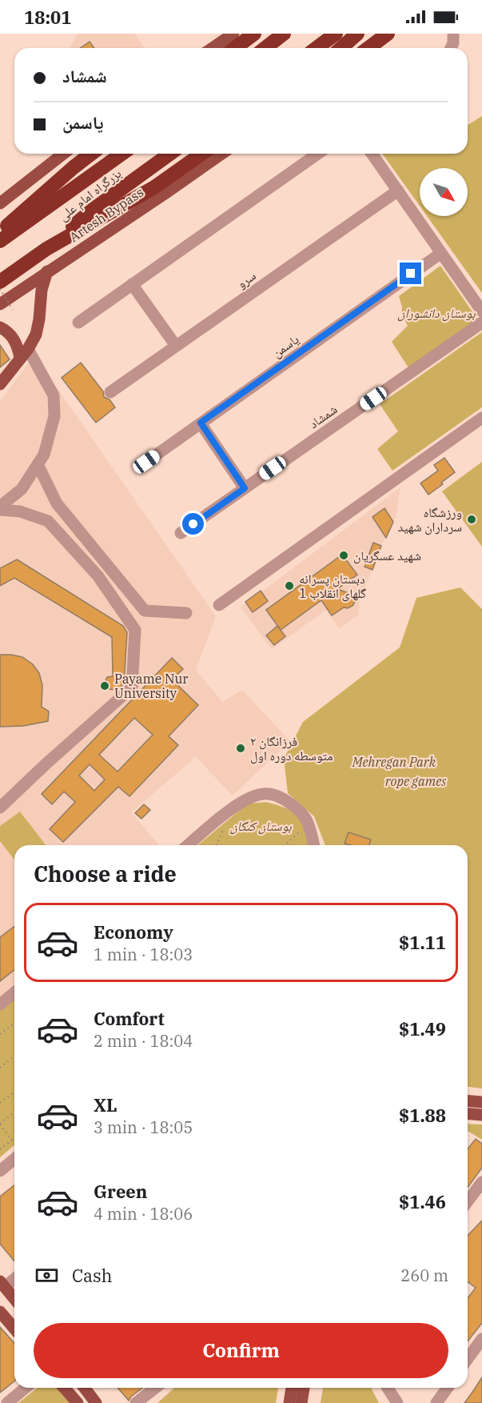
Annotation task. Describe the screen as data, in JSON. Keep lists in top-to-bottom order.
{
  "streets": {
    "highway": ["بزرگراه امام علی"],
    "main road": ["Artesh Bypass"],
    "street": ["سرو", "یاسمن", "شمشاد"]
  },
  "parks": [
    "بوستان دانشوران",
    "Mehregan Park",
    "rope games",
    "بوستان کنگان"
  ],
  "places": [
    "ورزشگاه سرداران شهید",
    "شهید عسگریان",
    "دبستان پسرانه گلهای انقلاب 1",
    "Payame Nur University",
    "فرزانگان ۲ متوسطه دوره اول"
  ],
  "north": "bottom right",
  "page": {
    "status": "18:01",
    "banner": ["شمشاد", "یاسمن"],
    "heading": "Choose a ride",
    "list": [
      {
        "name": "Economy",
        "note": "1 min · 18:03",
        "value": "$1.11"
      },
      {
        "name": "Comfort",
        "note": "2 min · 18:04",
        "value": "$1.49"
      },
      {
        "name": "XL",
        "note": "3 min · 18:05",
        "value": "$1.88"
      },
      {
        "name": "Green",
        "note": "4 min · 18:06",
        "value": "$1.46"
      }
    ],
    "pay": ["Cash", "260 m"],
    "buttons": "Confirm"
  }
}
